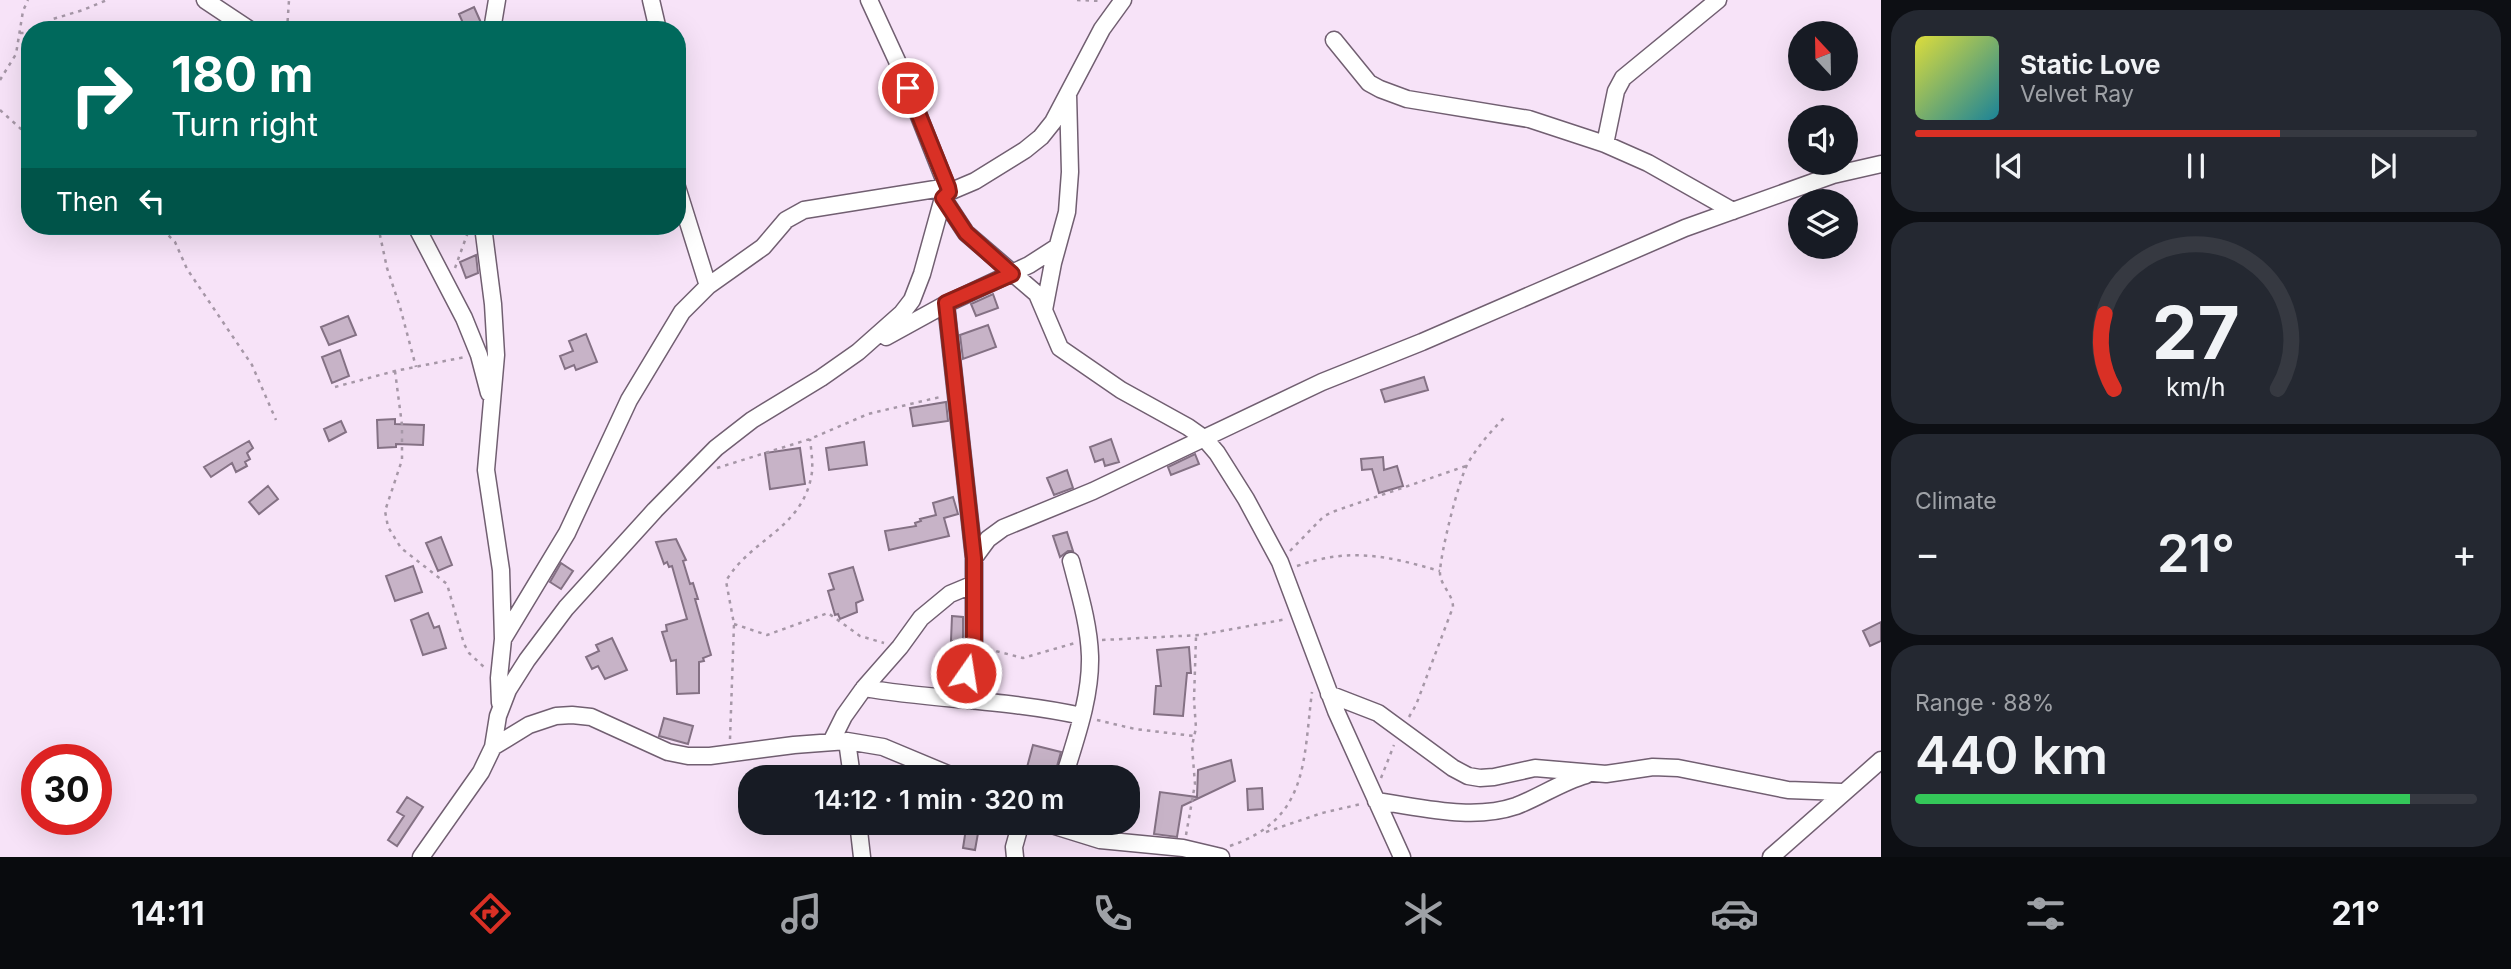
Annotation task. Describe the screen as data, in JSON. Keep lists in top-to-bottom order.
{
  "north": "top",
  "page": {
    "turn": ["180 m", "Turn right"],
    "song": ["Static Love", "Velvet Ray"],
    "then": "Then",
    "tile": [
      "Climate",
      ["Range · 88%", "440 km"]
    ],
    "heat": ["−", "21°", "+"],
    "limit": "30",
    "trip": "14:12 · 1 min · 320 m",
    "tabs": ["14:11", "21°"],
    "gauge": ["27", "km/h"]
  }
}
